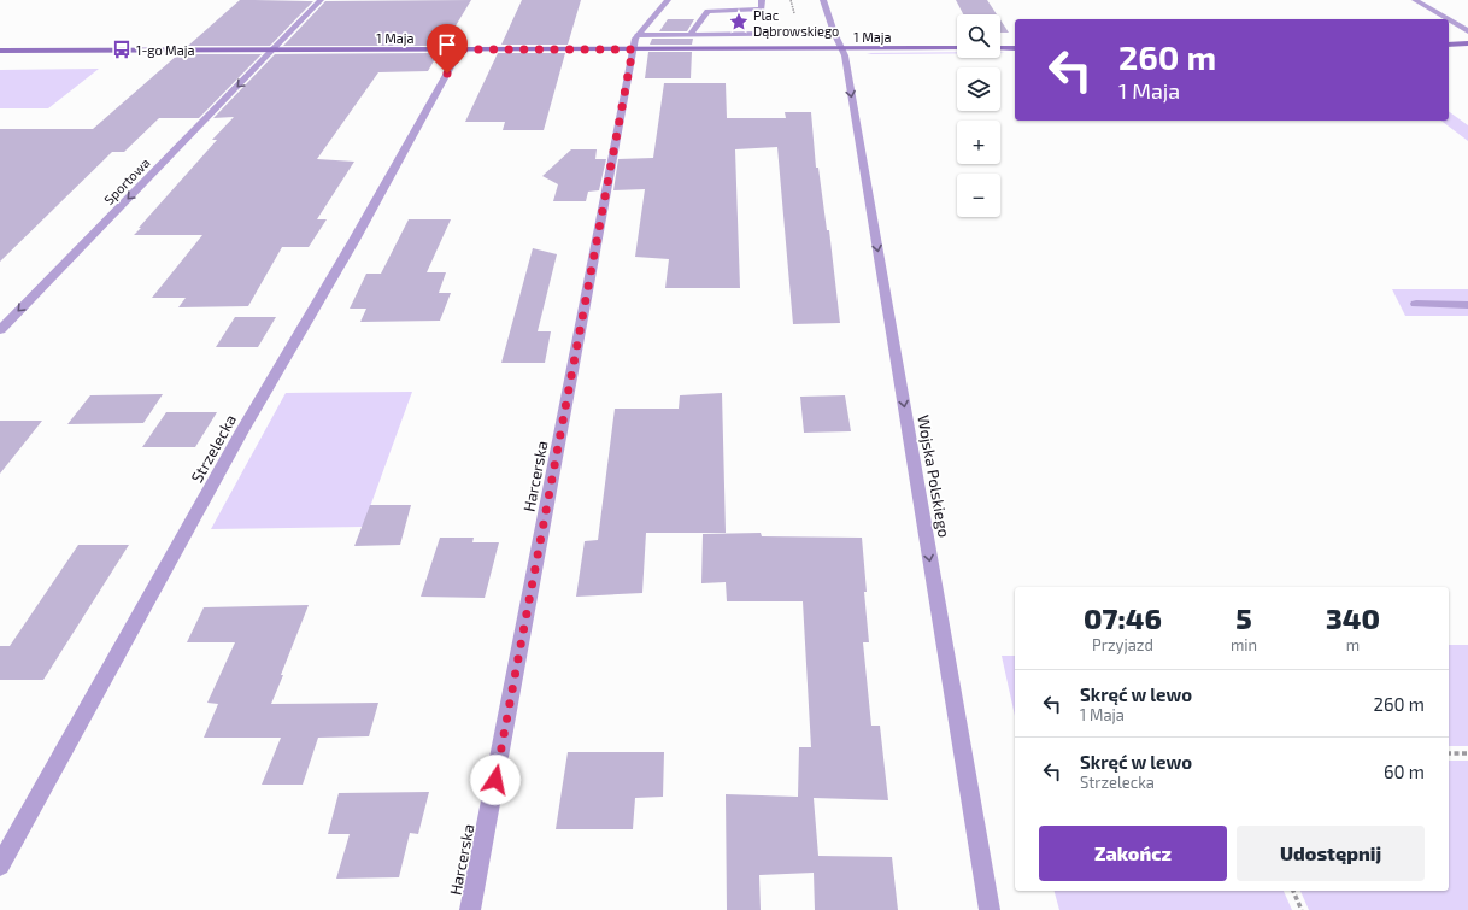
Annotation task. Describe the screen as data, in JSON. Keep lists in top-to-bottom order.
{
  "streets": {
    "main road": ["1 Maja"],
    "street": [
      "Sportowa",
      "Strzelecka",
      "Harcerska",
      "Wojska Polskiego"
    ]
  },
  "crossings": [
    ["1 Maja", "Sportowa"],
    ["1 Maja", "Strzelecka"],
    ["1 Maja", "Harcerska"],
    ["1 Maja", "Wojska Polskiego"]
  ],
  "one_way": ["Sportowa", "Wojska Polskiego"],
  "places": {
    "place": ["Plac Dąbrowskiego"],
    "bus stop": ["1-go Maja"]
  },
  "page": {
    "map_buttons": ["+", "−"],
    "turn": ["260 m", "1 Maja"],
    "eta": [
      "07:46",
      "Przyjazd",
      "5",
      "min",
      "340",
      "m"
    ],
    "list": [
      {
        "name": "Skręć w lewo",
        "note": "1 Maja",
        "value": "260 m"
      },
      {
        "name": "Skręć w lewo",
        "note": "Strzelecka",
        "value": "60 m"
      }
    ],
    "buttons": ["Zakończ", "Udostępnij"]
  }
}
